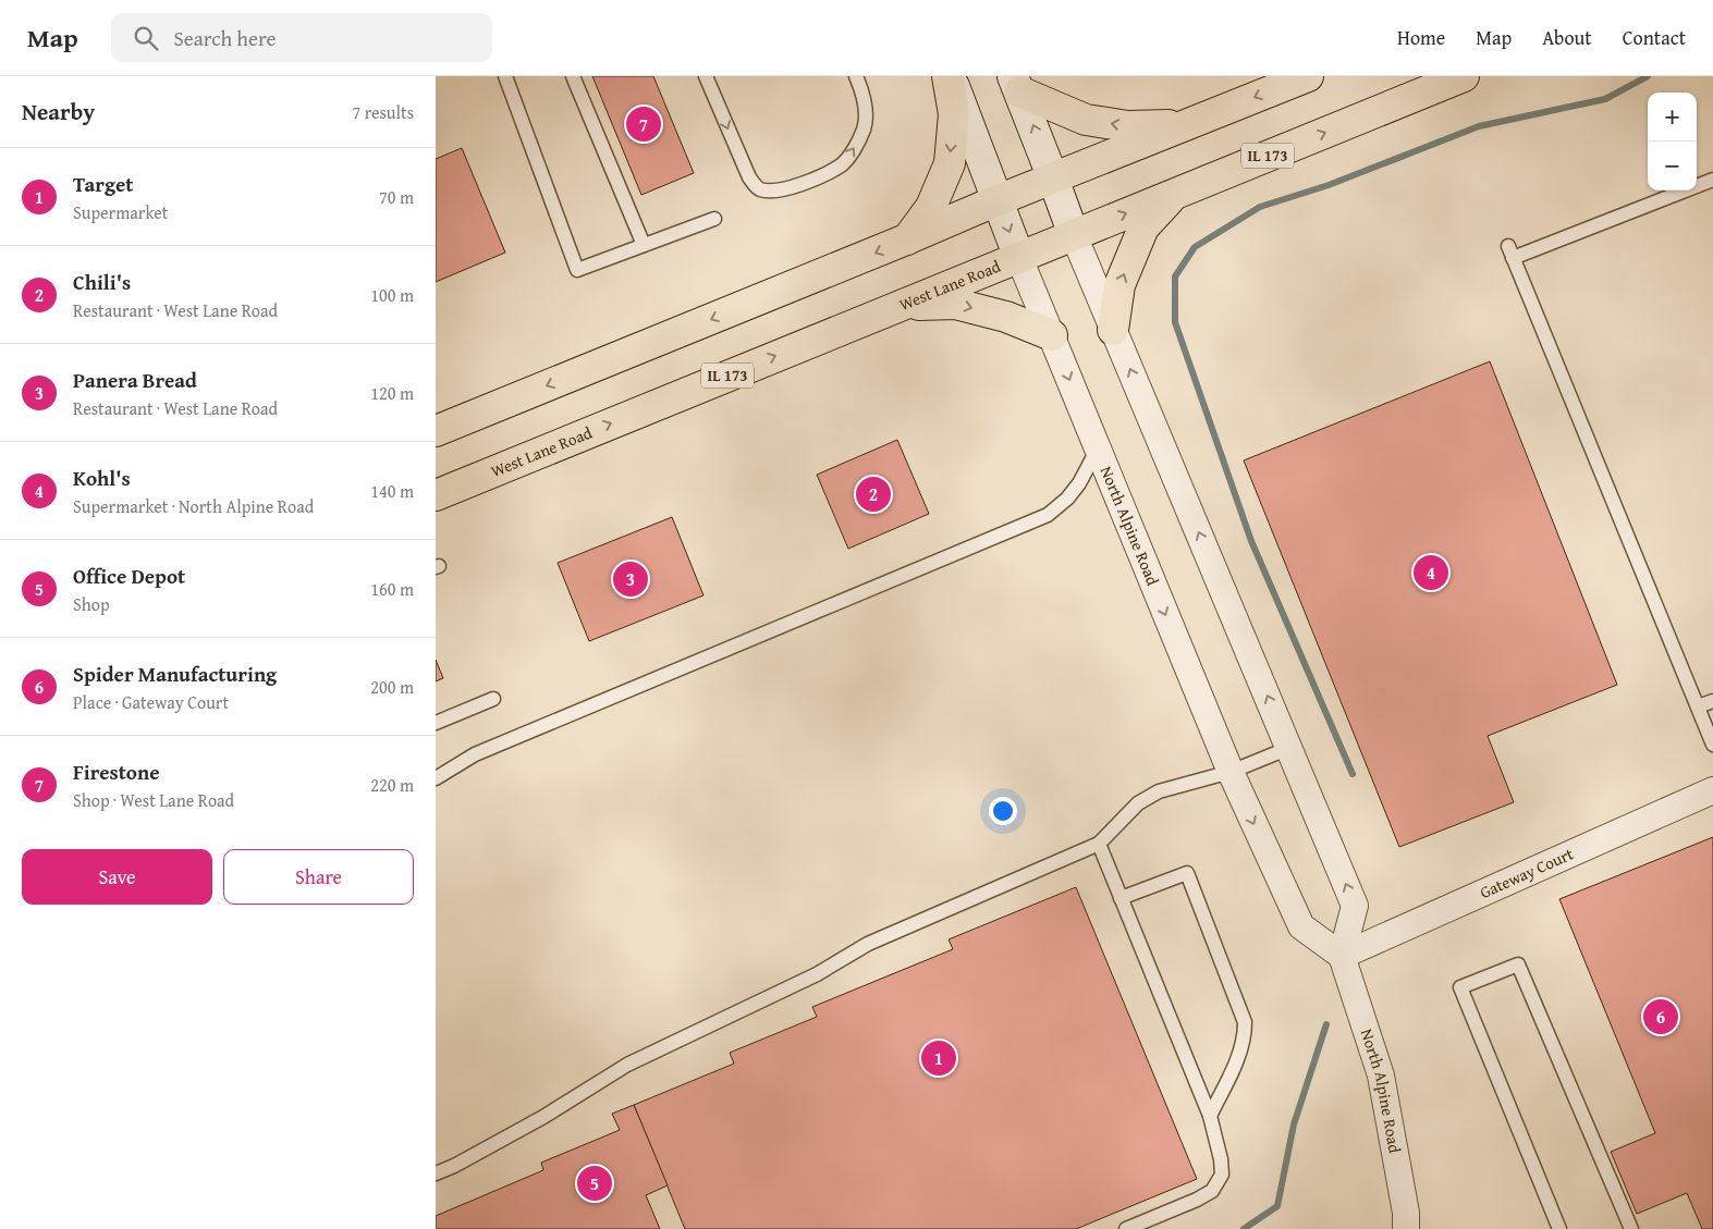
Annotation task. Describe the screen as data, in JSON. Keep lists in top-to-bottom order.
{
  "streets": {
    "main road": ["IL 173", "West Lane Road", "North Alpine Road"],
    "street": ["Gateway Court"]
  },
  "crossings": [
    ["West Lane Road", "North Alpine Road"],
    ["North Alpine Road", "Gateway Court"]
  ],
  "one_way": ["North Alpine Road"],
  "page": {
    "header": "Map",
    "search": "Search here",
    "nav": [
      "Home",
      "Map",
      "About",
      "Contact"
    ],
    "heading": ["Nearby", "7 results"],
    "map_buttons": ["+", "−"],
    "pins": [
      "7",
      "2",
      "4",
      "3",
      "6",
      "1",
      "5"
    ],
    "list": [
      {
        "mark": "1",
        "name": "Target",
        "note": "Supermarket",
        "value": "70 m"
      },
      {
        "mark": "2",
        "name": "Chili's",
        "note": "Restaurant · West Lane Road",
        "value": "100 m"
      },
      {
        "mark": "3",
        "name": "Panera Bread",
        "note": "Restaurant · West Lane Road",
        "value": "120 m"
      },
      {
        "mark": "4",
        "name": "Kohl's",
        "note": "Supermarket · North Alpine Road",
        "value": "140 m"
      },
      {
        "mark": "5",
        "name": "Office Depot",
        "note": "Shop",
        "value": "160 m"
      },
      {
        "mark": "6",
        "name": "Spider Manufacturing",
        "note": "Place · Gateway Court",
        "value": "200 m"
      },
      {
        "mark": "7",
        "name": "Firestone",
        "note": "Shop · West Lane Road",
        "value": "220 m"
      }
    ],
    "buttons": ["Save", "Share"]
  }
}
